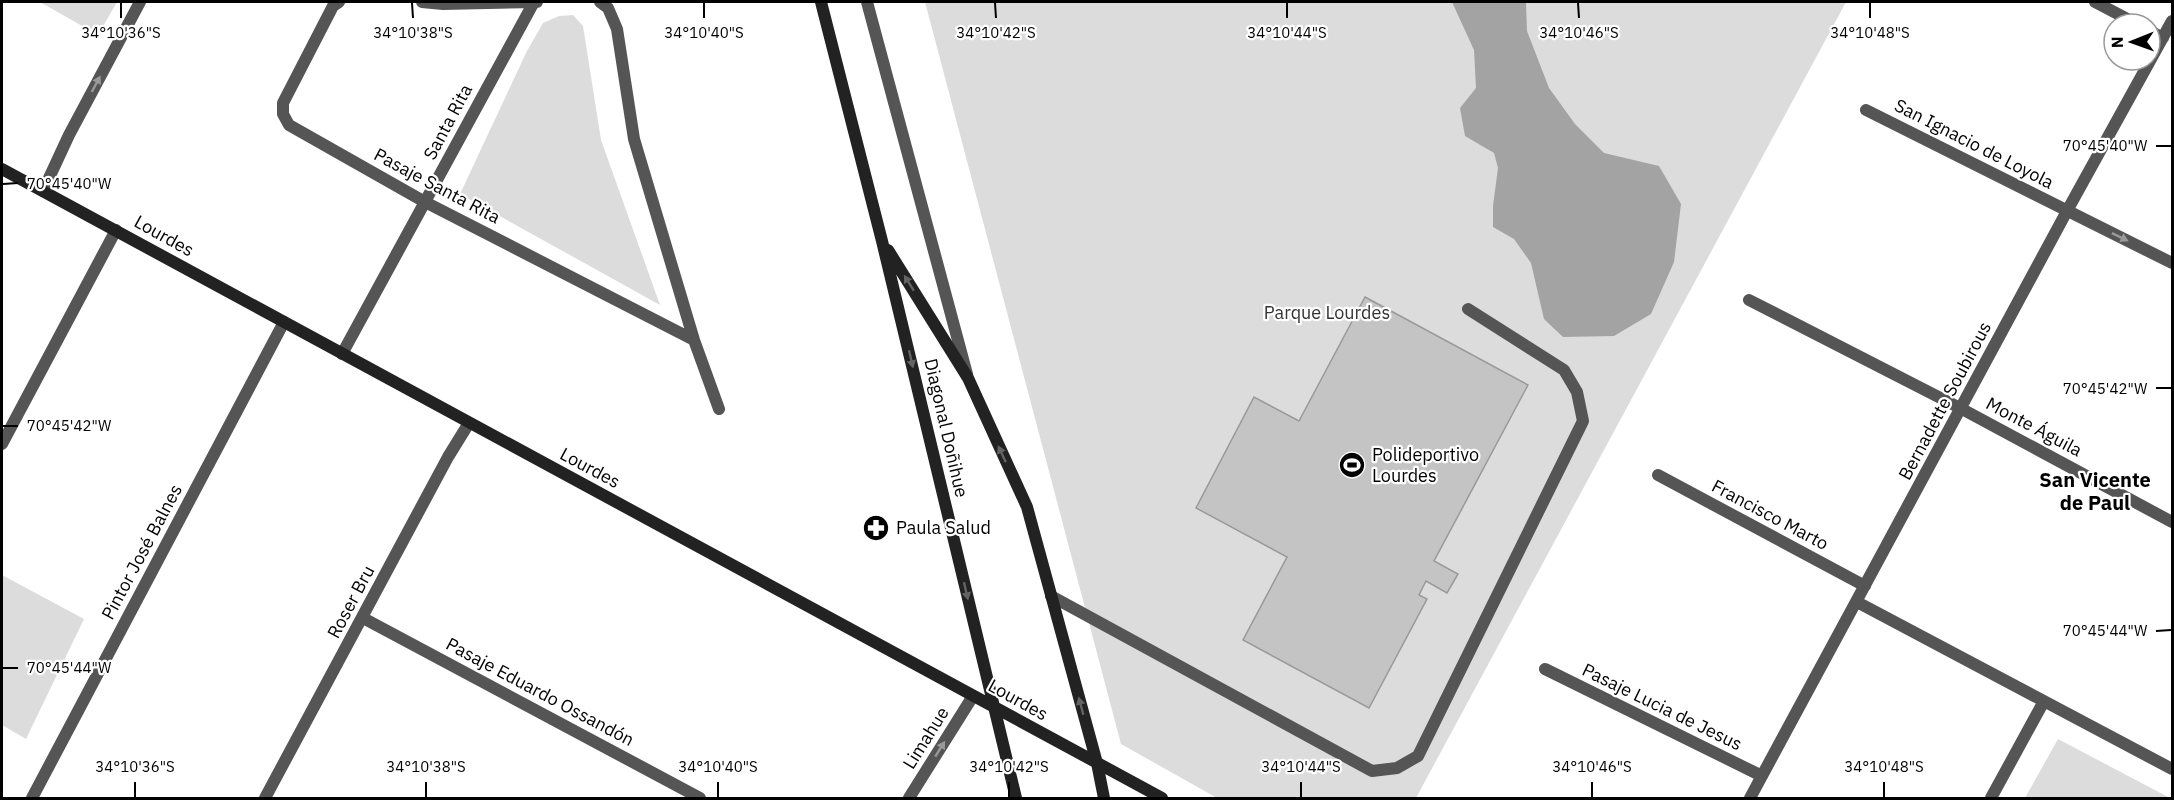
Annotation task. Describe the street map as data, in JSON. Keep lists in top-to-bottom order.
{
  "streets": {
    "street": [
      "Santa Rita",
      "San Ignacio de Loyola",
      "Pasaje Santa Rita",
      "Lourdes",
      "Bernadette Soubirous",
      "Monte Águila",
      "Diagonal Doñihue",
      "Francisco Marto",
      "Pintor José Balnes",
      "Roser Bru",
      "Pasaje Eduardo Ossandón",
      "Pasaje Lucia de Jesus",
      "Limahue"
    ]
  },
  "crossings": [
    ["Santa Rita", "Pasaje Santa Rita"],
    ["Santa Rita", "Lourdes"],
    ["San Ignacio de Loyola", "Bernadette Soubirous"],
    ["Lourdes", "Diagonal Doñihue"],
    ["Lourdes", "Pintor José Balnes"],
    ["Lourdes", "Roser Bru"],
    ["Lourdes", "Limahue"],
    ["Bernadette Soubirous", "Monte Águila"],
    ["Bernadette Soubirous", "Francisco Marto"],
    ["Bernadette Soubirous", "Pasaje Lucia de Jesus"],
    ["Roser Bru", "Pasaje Eduardo Ossandón"]
  ],
  "one_way": ["Limahue"],
  "districts": ["San Vicente de Paul"],
  "parks": ["Parque Lourdes"],
  "places": {
    "sports": ["Polideportivo Lourdes"],
    "pharmacy": ["Paula Salud"]
  },
  "north": "left",
  "coordinates": [
    "34°10'36\"S",
    "34°10'38\"S",
    "34°10'40\"S",
    "34°10'42\"S",
    "34°10'44\"S",
    "34°10'46\"S",
    "34°10'48\"S",
    "70°45'40\"W",
    "70°45'42\"W",
    "70°45'44\"W"
  ]
}
